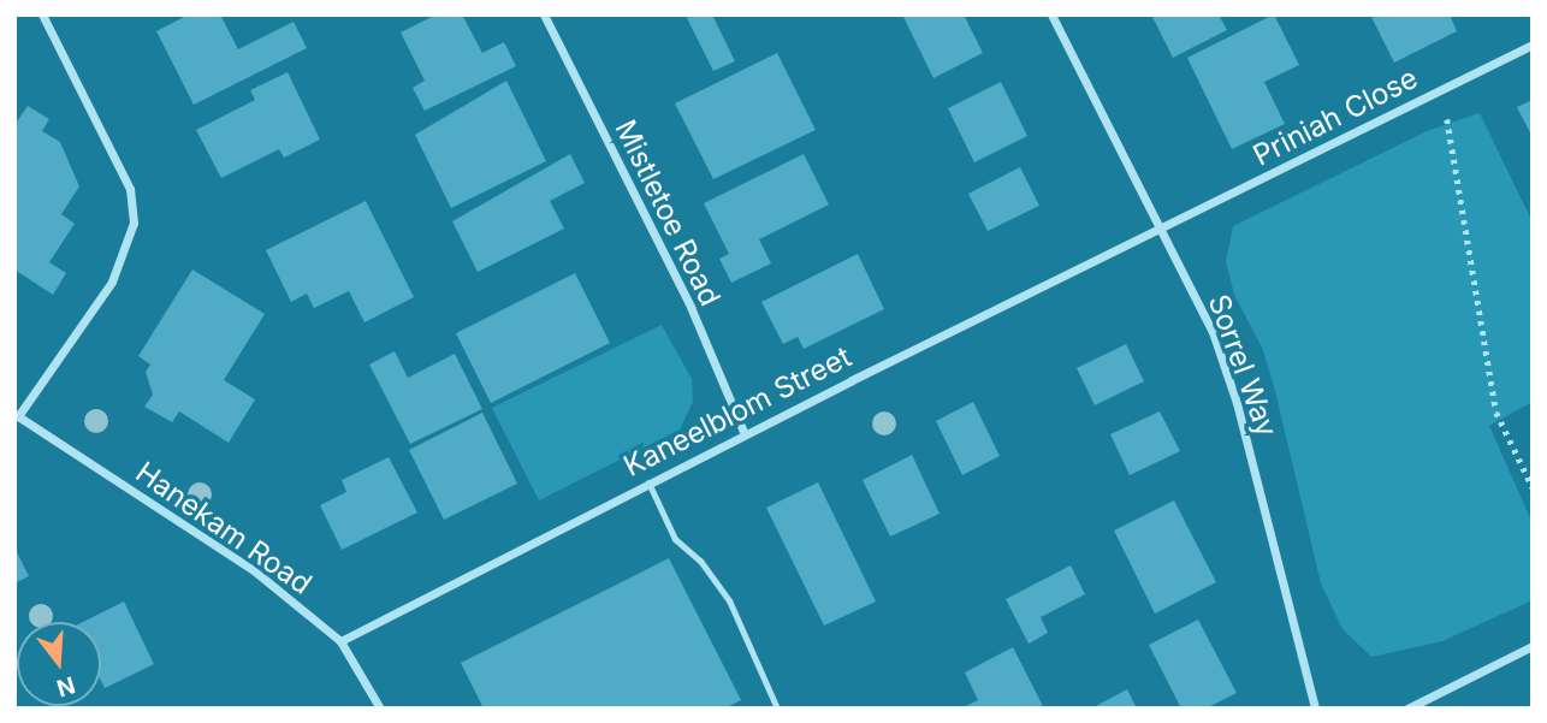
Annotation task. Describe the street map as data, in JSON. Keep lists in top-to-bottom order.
{
  "streets": {
    "street": [
      "Priniah Close",
      "Mistletoe Road",
      "Sorrel Way",
      "Kaneelblom Street",
      "Hanekam Road"
    ]
  },
  "crossings": [
    ["Priniah Close", "Sorrel Way"],
    ["Priniah Close", "Kaneelblom Street"],
    ["Mistletoe Road", "Kaneelblom Street"],
    ["Sorrel Way", "Kaneelblom Street"],
    ["Kaneelblom Street", "Hanekam Road"]
  ],
  "north": "bottom"
}
